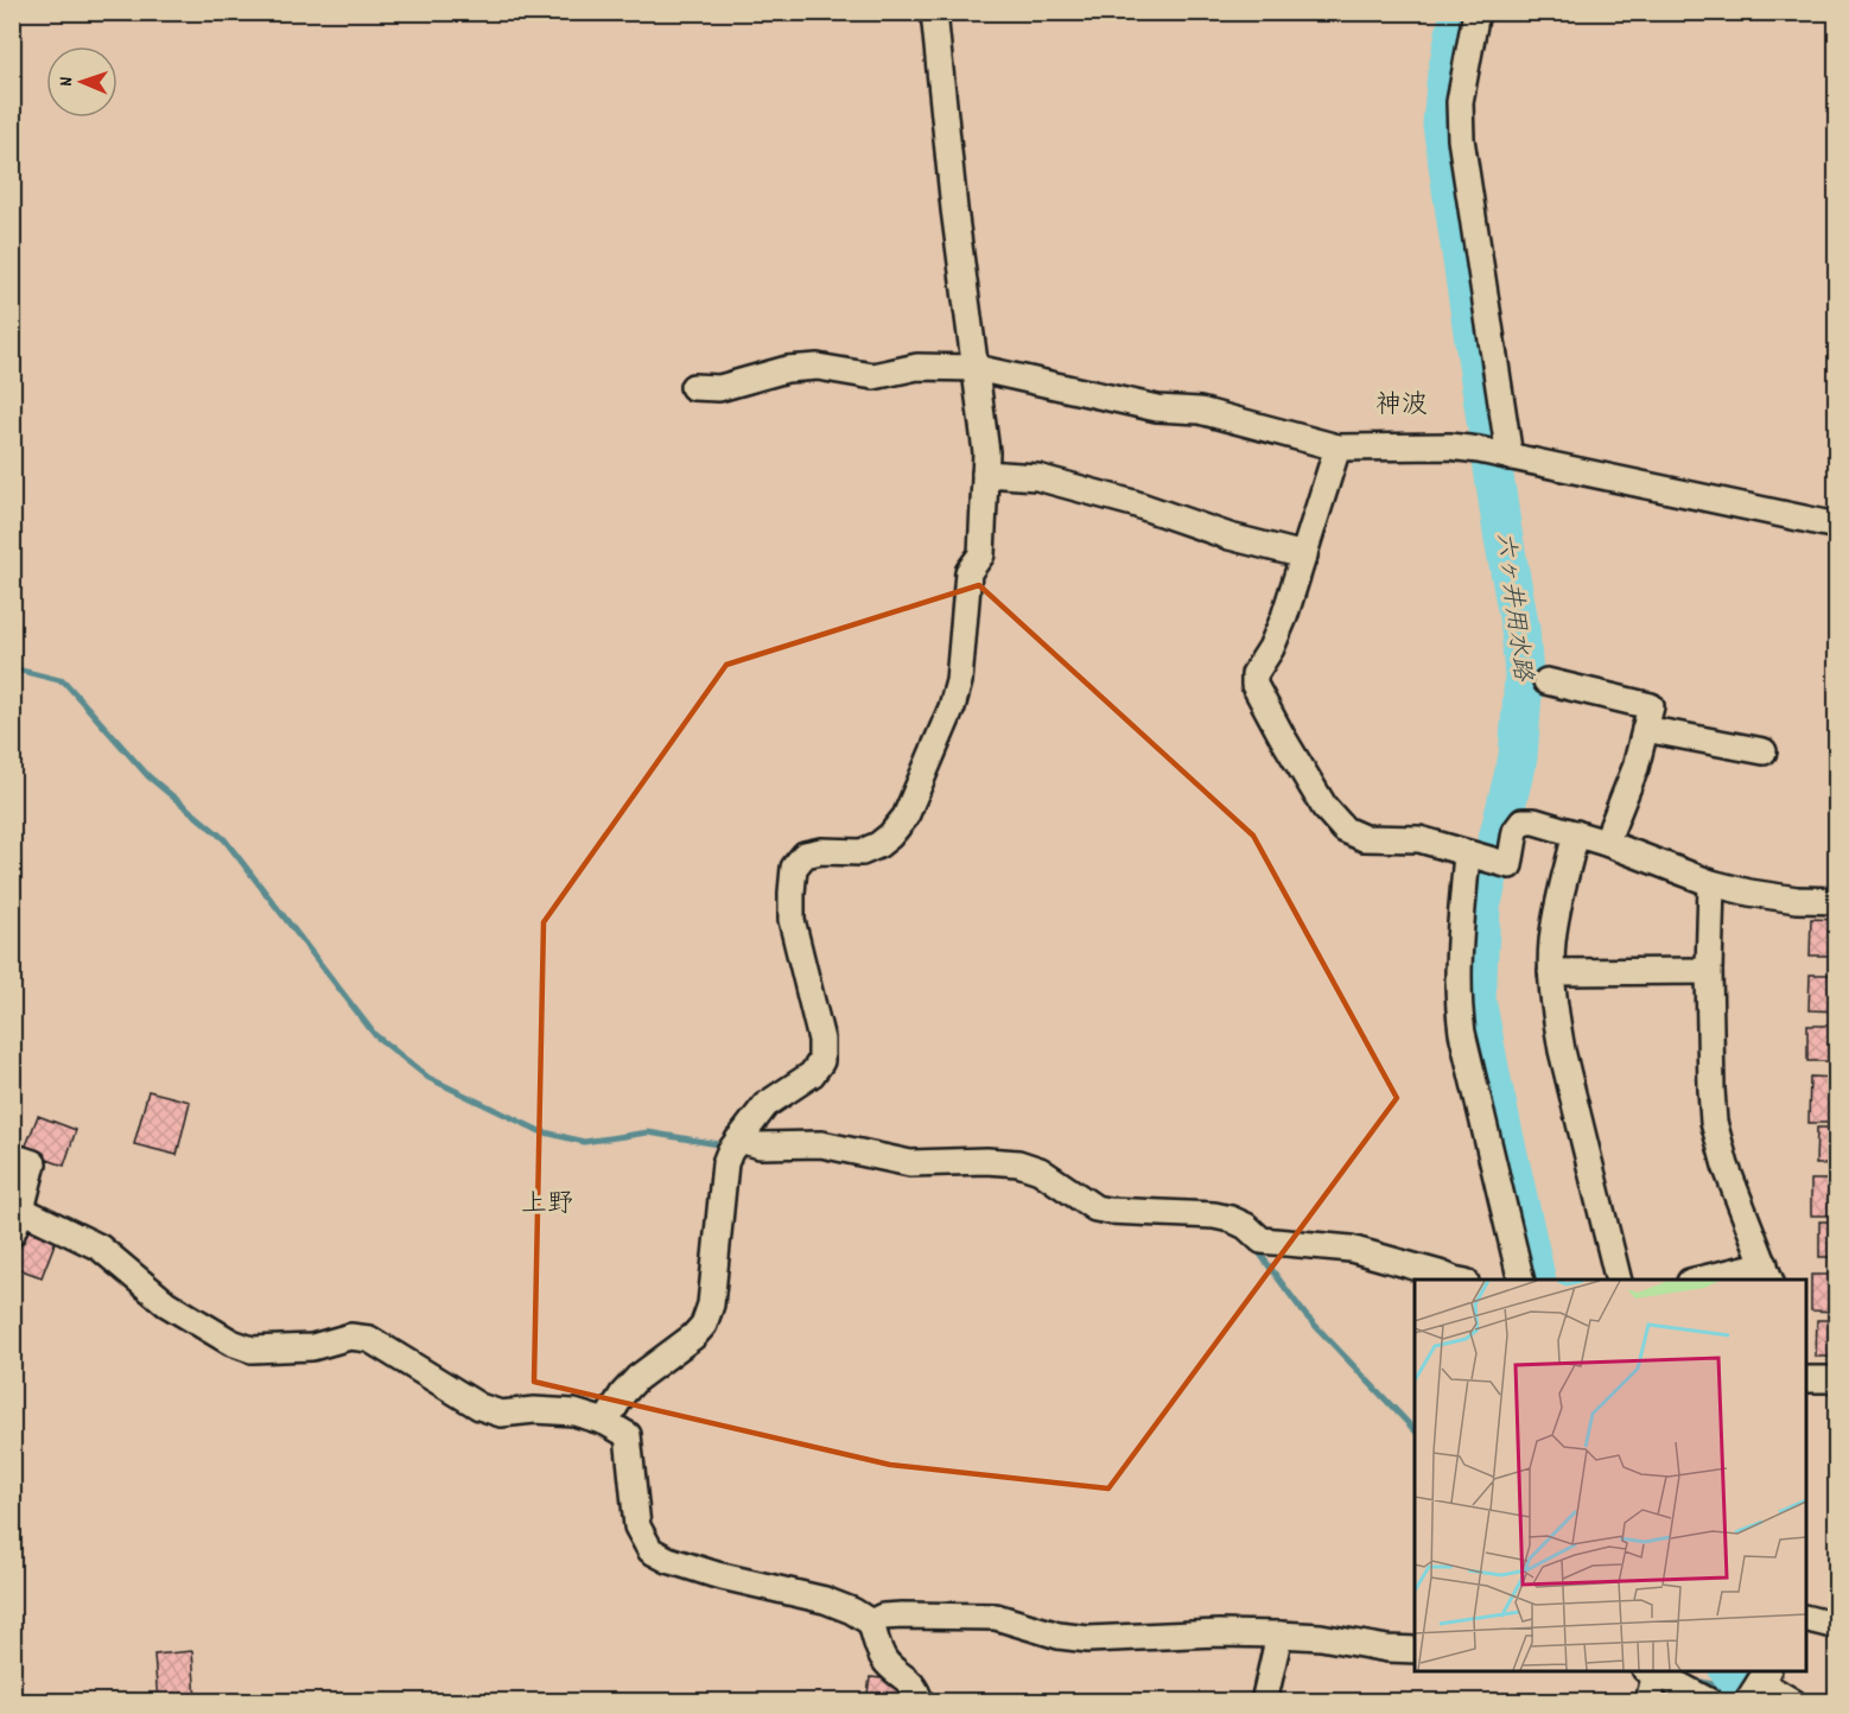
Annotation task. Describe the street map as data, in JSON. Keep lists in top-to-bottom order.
{
  "districts": ["神波", "上野"],
  "water": ["六ヶ井用水路"],
  "north": "left"
}
